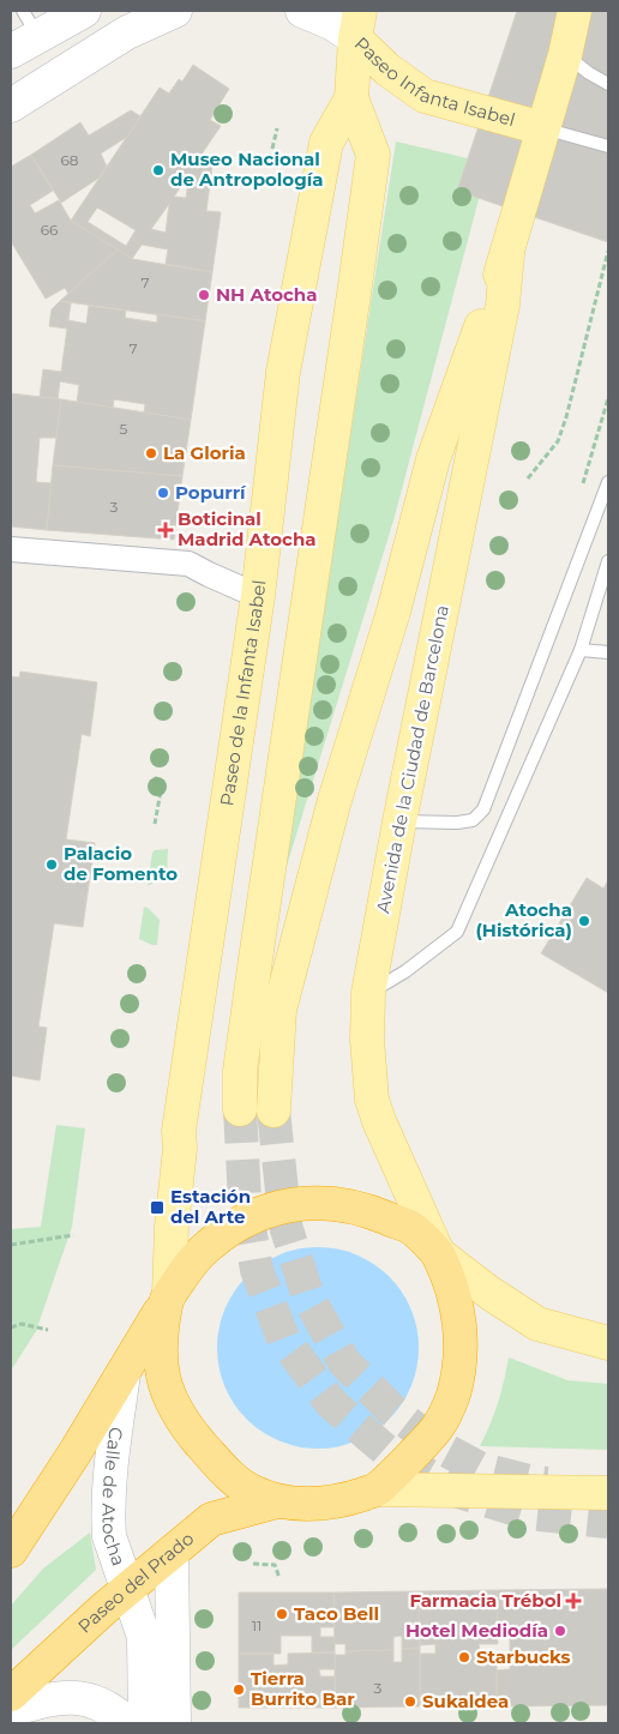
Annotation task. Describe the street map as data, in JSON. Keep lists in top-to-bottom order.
{
  "streets": {
    "highway": ["Paseo del Prado"],
    "main road": ["Paseo Infanta Isabel", "Paseo de la Infanta Isabel", "Avenida de la Ciudad de Barcelona"],
    "street": ["Calle de Atocha"]
  },
  "crossings": [
    ["Paseo Infanta Isabel", "Paseo de la Infanta Isabel"],
    ["Paseo Infanta Isabel", "Avenida de la Ciudad de Barcelona"],
    ["Calle de Atocha", "Paseo del Prado"]
  ],
  "places": {
    "other": [
      "Museo Nacional de Antropología",
      "NH Atocha",
      "La Gloria",
      "Popurrí",
      "Palacio de Fomento",
      "Atocha (Histórica)",
      "Taco Bell",
      "Hotel Mediodía",
      "Starbucks",
      "Tierra Burrito Bar",
      "Sukaldea"
    ],
    "health": ["Boticinal Madrid Atocha", "Farmacia Trébol"],
    "transit": ["Estación del Arte"]
  },
  "house_numbers": [
    "68",
    "66",
    "7",
    "7",
    "5",
    "3",
    "11",
    "3"
  ]
}
